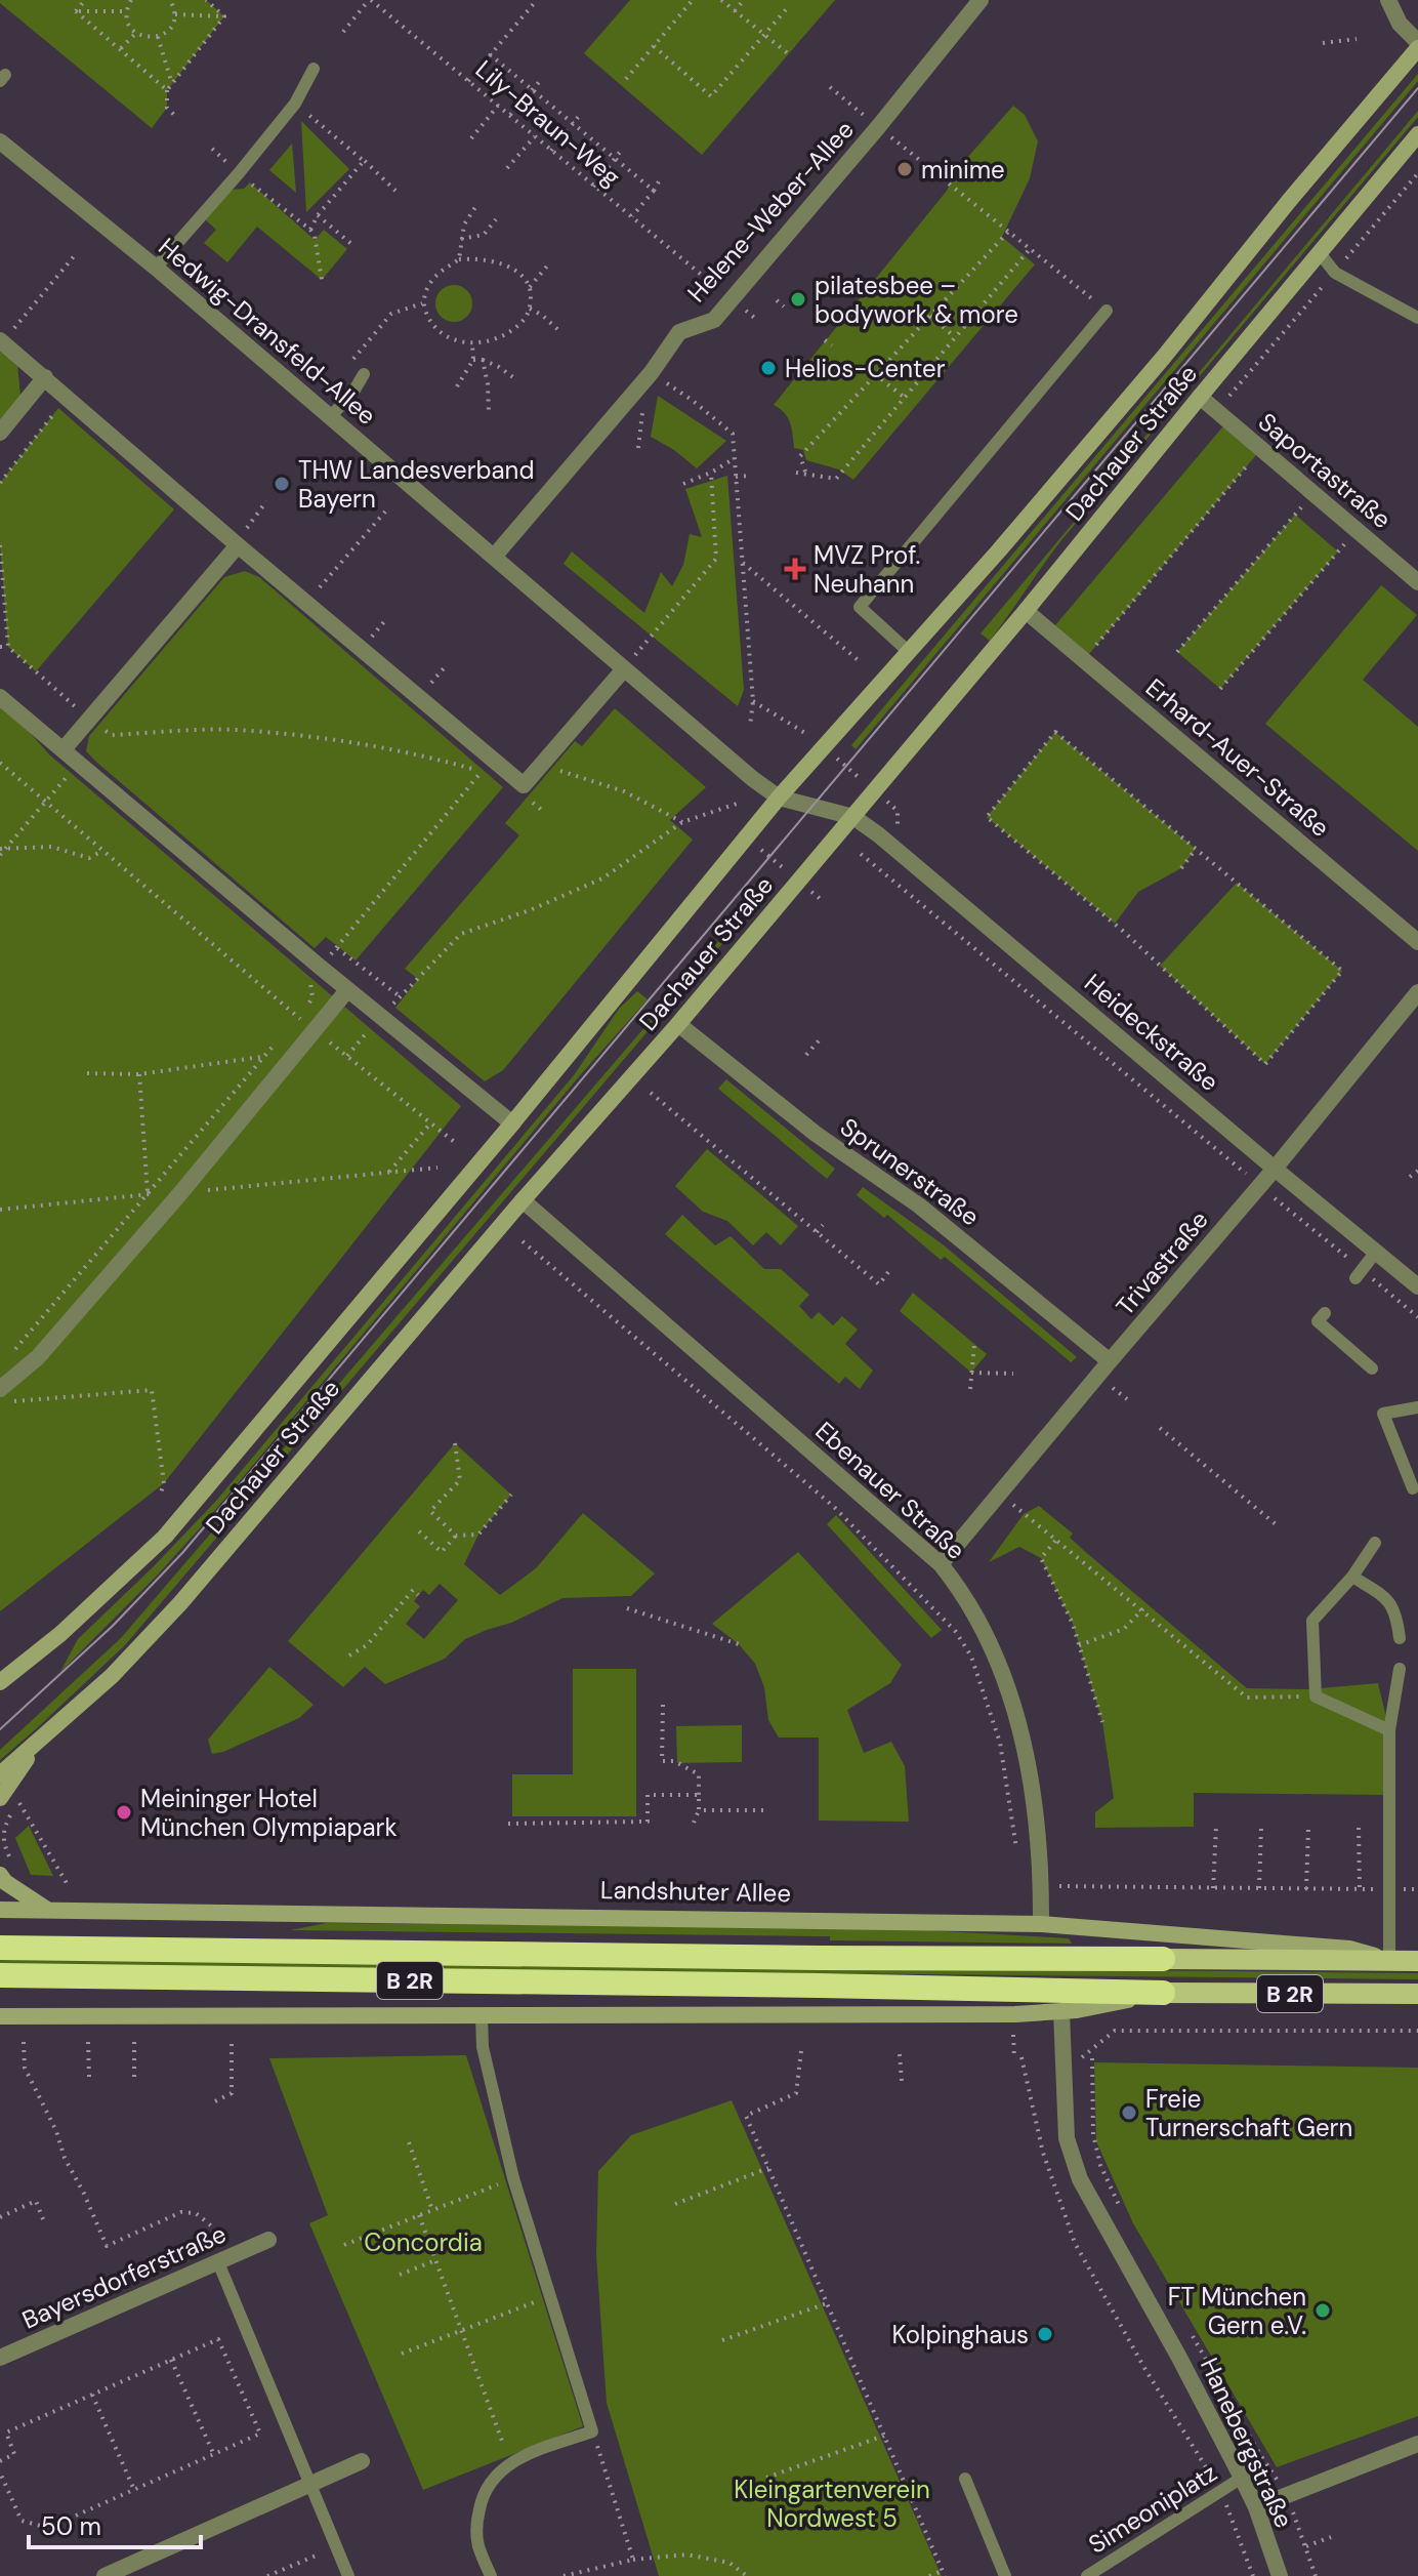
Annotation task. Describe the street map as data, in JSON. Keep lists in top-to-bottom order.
{
  "streets": {
    "highway": ["Landshuter Allee", "B 2R"],
    "main road": ["Dachauer Straße"],
    "street": [
      "Helene-Weber-Allee",
      "Hedwig-Dransfeld-Allee",
      "Saportastraße",
      "Erhard-Auer-Straße",
      "Heideckstraße",
      "Sprunerstraße",
      "Trivastraße",
      "Ebenauer Straße",
      "Bayersdorferstraße",
      "Hanebergstraße"
    ],
    "lane": ["Simeoniplatz"],
    "path": ["Lily-Braun-Weg"]
  },
  "crossings": [
    ["Helene-Weber-Allee", "Hedwig-Dransfeld-Allee"],
    ["Hedwig-Dransfeld-Allee", "Dachauer Straße"],
    ["Hedwig-Dransfeld-Allee", "Heideckstraße"],
    ["Dachauer Straße", "Saportastraße"],
    ["Dachauer Straße", "Erhard-Auer-Straße"],
    ["Dachauer Straße", "Heideckstraße"],
    ["Dachauer Straße", "Sprunerstraße"],
    ["Dachauer Straße", "Ebenauer Straße"],
    ["Heideckstraße", "Trivastraße"],
    ["Sprunerstraße", "Trivastraße"],
    ["Trivastraße", "Ebenauer Straße"],
    ["Ebenauer Straße", "Landshuter Allee"],
    ["Hanebergstraße", "Simeoniplatz"]
  ],
  "parks": ["Concordia", "Kleingartenverein Nordwest 5"],
  "places": {
    "other": [
      "minime",
      "pilatesbee – bodywork & more",
      "Helios-Center",
      "THW Landesverband Bayern",
      "Meininger Hotel München Olympiapark",
      "Freie Turnerschaft Gern",
      "FT München Gern e.V.",
      "Kolpinghaus"
    ],
    "health": ["MVZ Prof. Neuhann"]
  },
  "scale_bar": "50 m"
}
